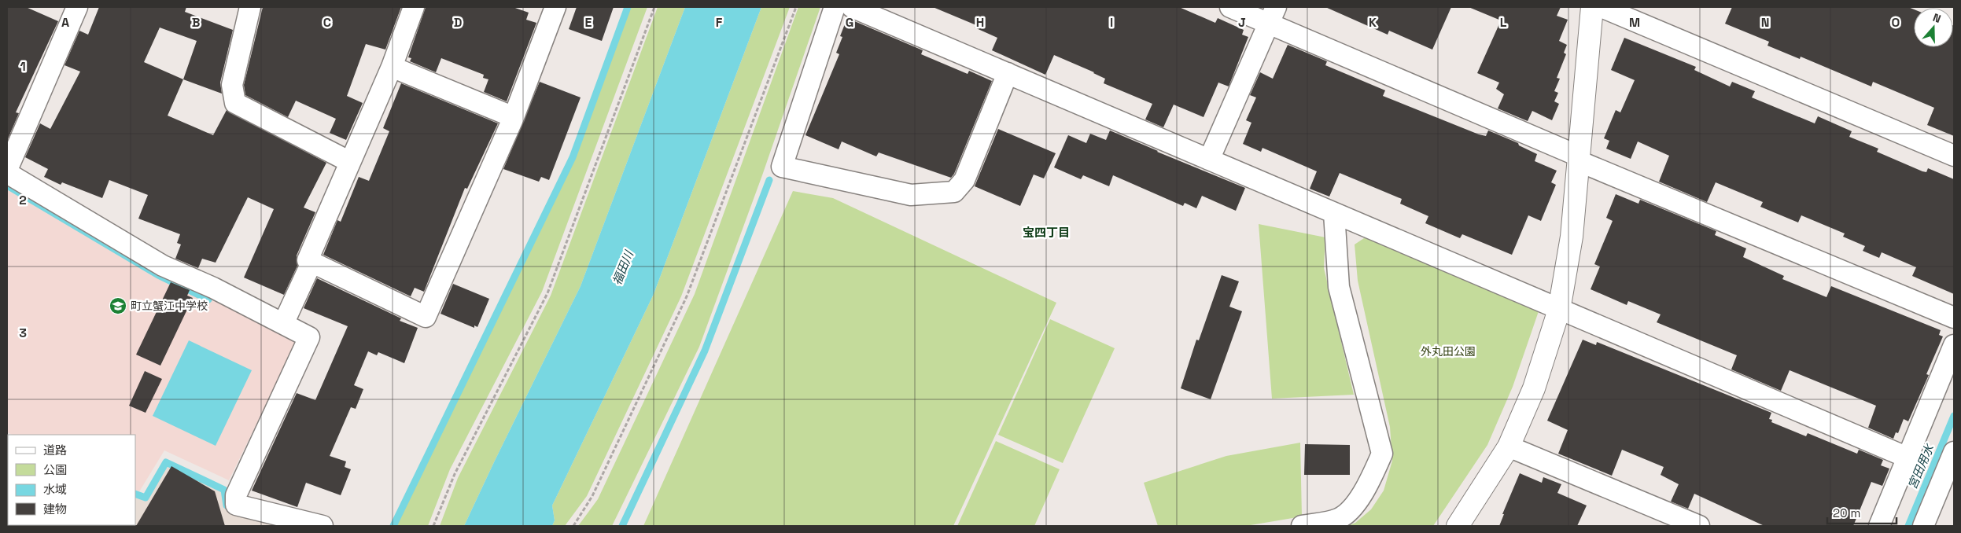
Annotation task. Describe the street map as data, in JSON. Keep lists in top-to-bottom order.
{
  "districts": ["宝四丁目"],
  "water": ["福田川", "宮田用水"],
  "parks": ["外丸田公園"],
  "places": {
    "school or university": ["町立蟹江中学校"]
  },
  "legend": [
    "道路",
    "公園",
    "水域",
    "建物"
  ],
  "scale_bar": "20 m",
  "north": "top",
  "grid": {
    "columns": [
      "A",
      "B",
      "C",
      "D",
      "E",
      "F",
      "G",
      "H",
      "I",
      "J",
      "K",
      "L",
      "M",
      "N",
      "O"
    ],
    "rows": ["1", "2", "3"]
  }
}
